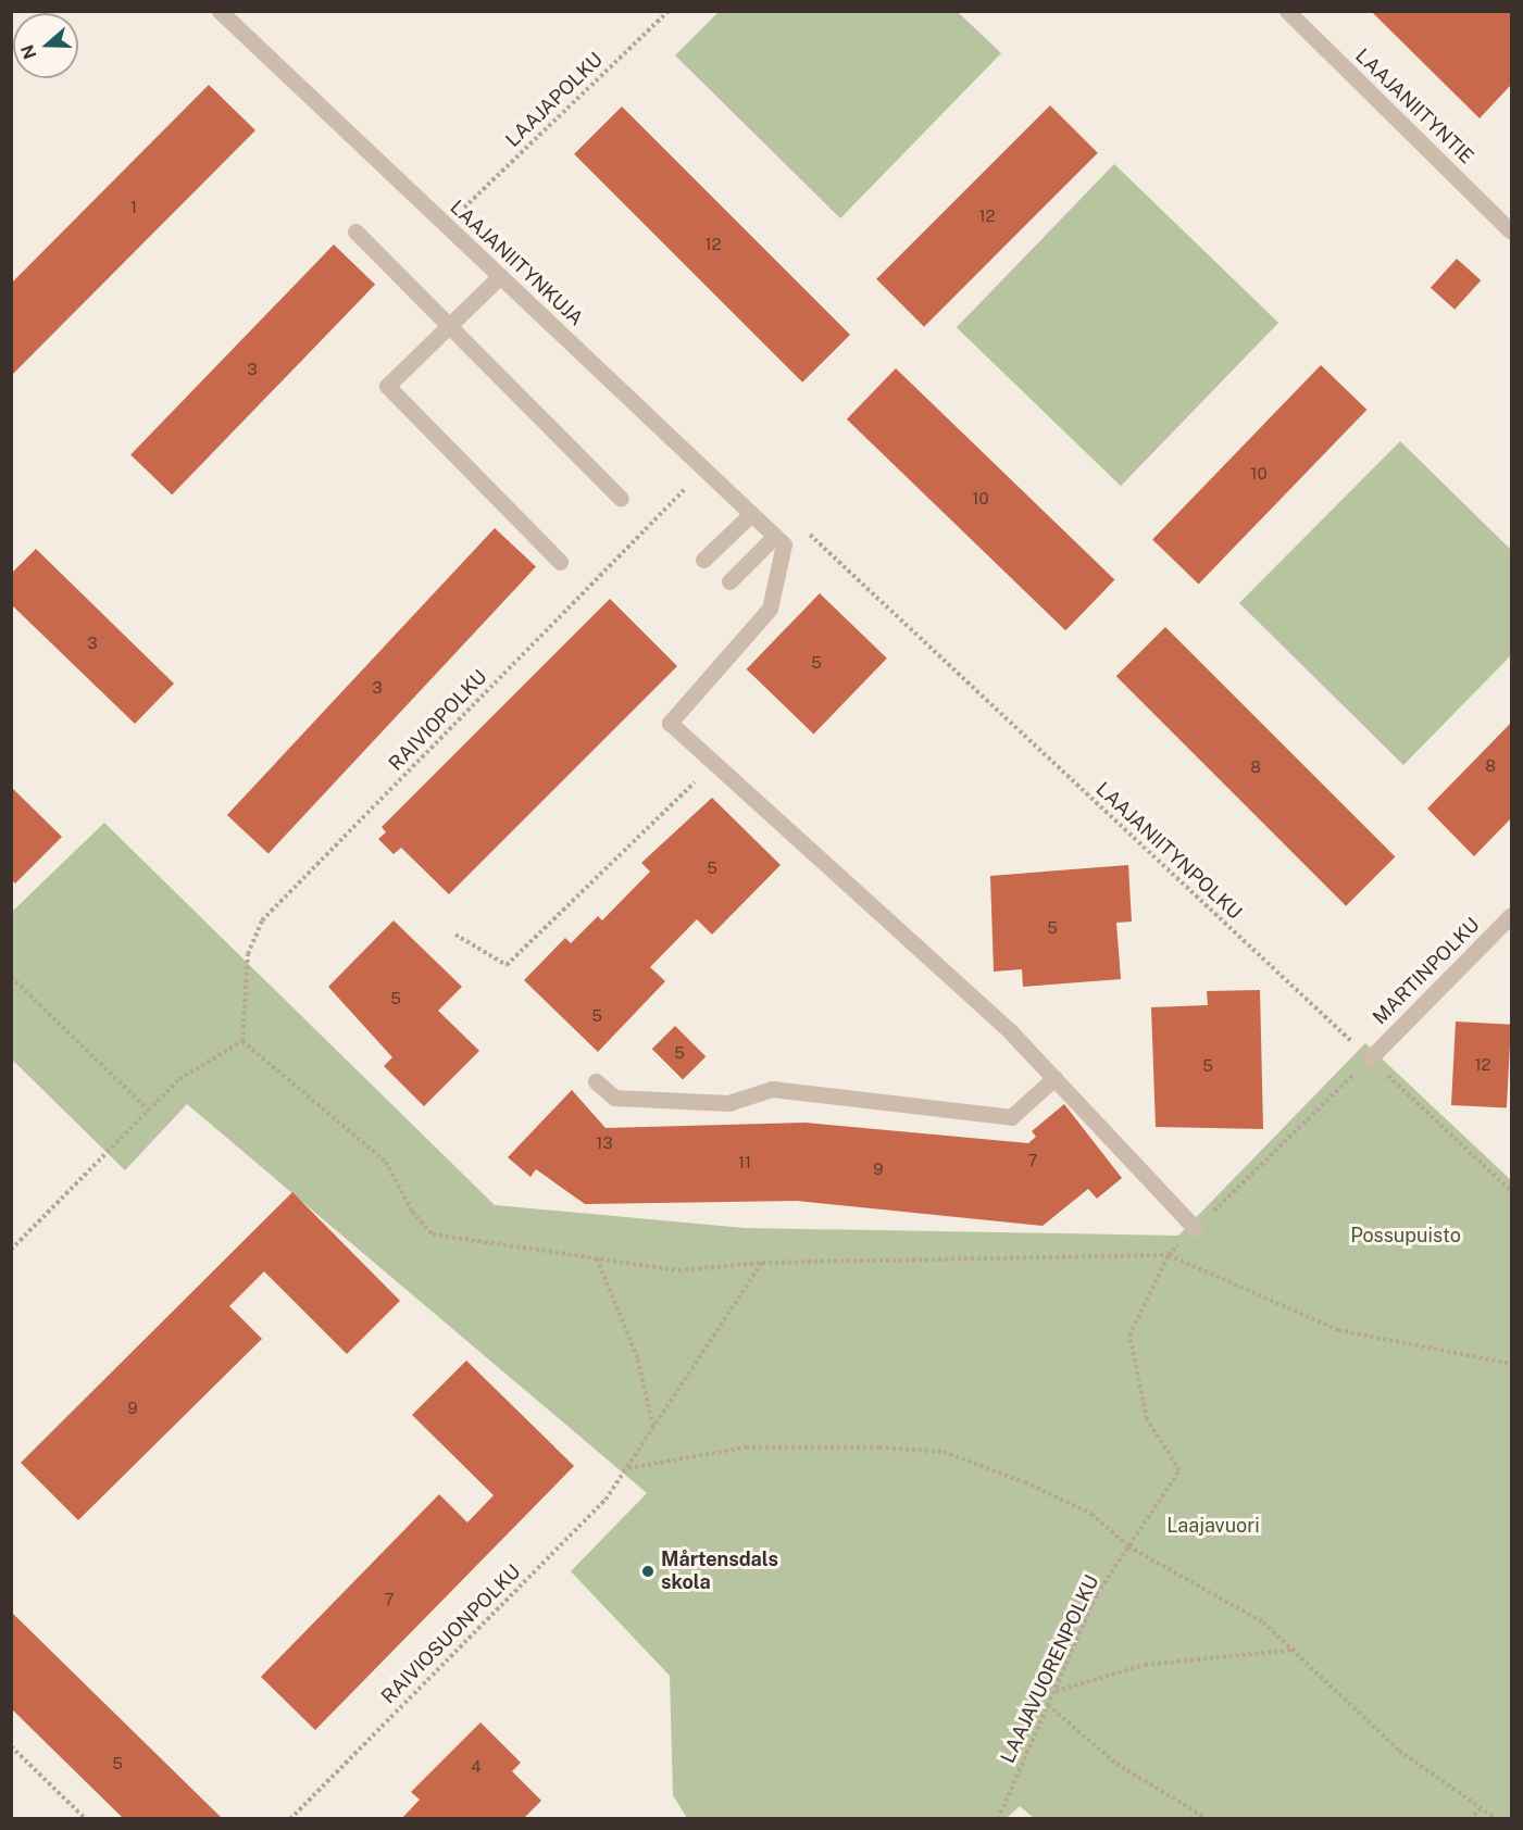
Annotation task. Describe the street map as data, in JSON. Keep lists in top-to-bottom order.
{
  "streets": {
    "street": ["LAAJANIITYNTIE", "LAAJANIITYNKUJA", "MARTINPOLKU"],
    "path": [
      "LAAJAPOLKU",
      "RAIVIOPOLKU",
      "LAAJANIITYNPOLKU",
      "RAIVIOSUONPOLKU",
      "LAAJAVUORENPOLKU"
    ]
  },
  "crossings": [
    ["LAAJANIITYNKUJA", "RAIVIOPOLKU"],
    ["LAAJANIITYNPOLKU", "MARTINPOLKU"]
  ],
  "parks": ["Possupuisto", "Laajavuori"],
  "places": ["Mårtensdals skola"],
  "house_numbers": [
    "1",
    "12",
    "12",
    "3",
    "10",
    "10",
    "3",
    "5",
    "3",
    "8",
    "8",
    "5",
    "5",
    "5",
    "5",
    "5",
    "12",
    "5",
    "13",
    "7",
    "11",
    "9",
    "9",
    "7",
    "5",
    "4"
  ],
  "north": "left"
}
